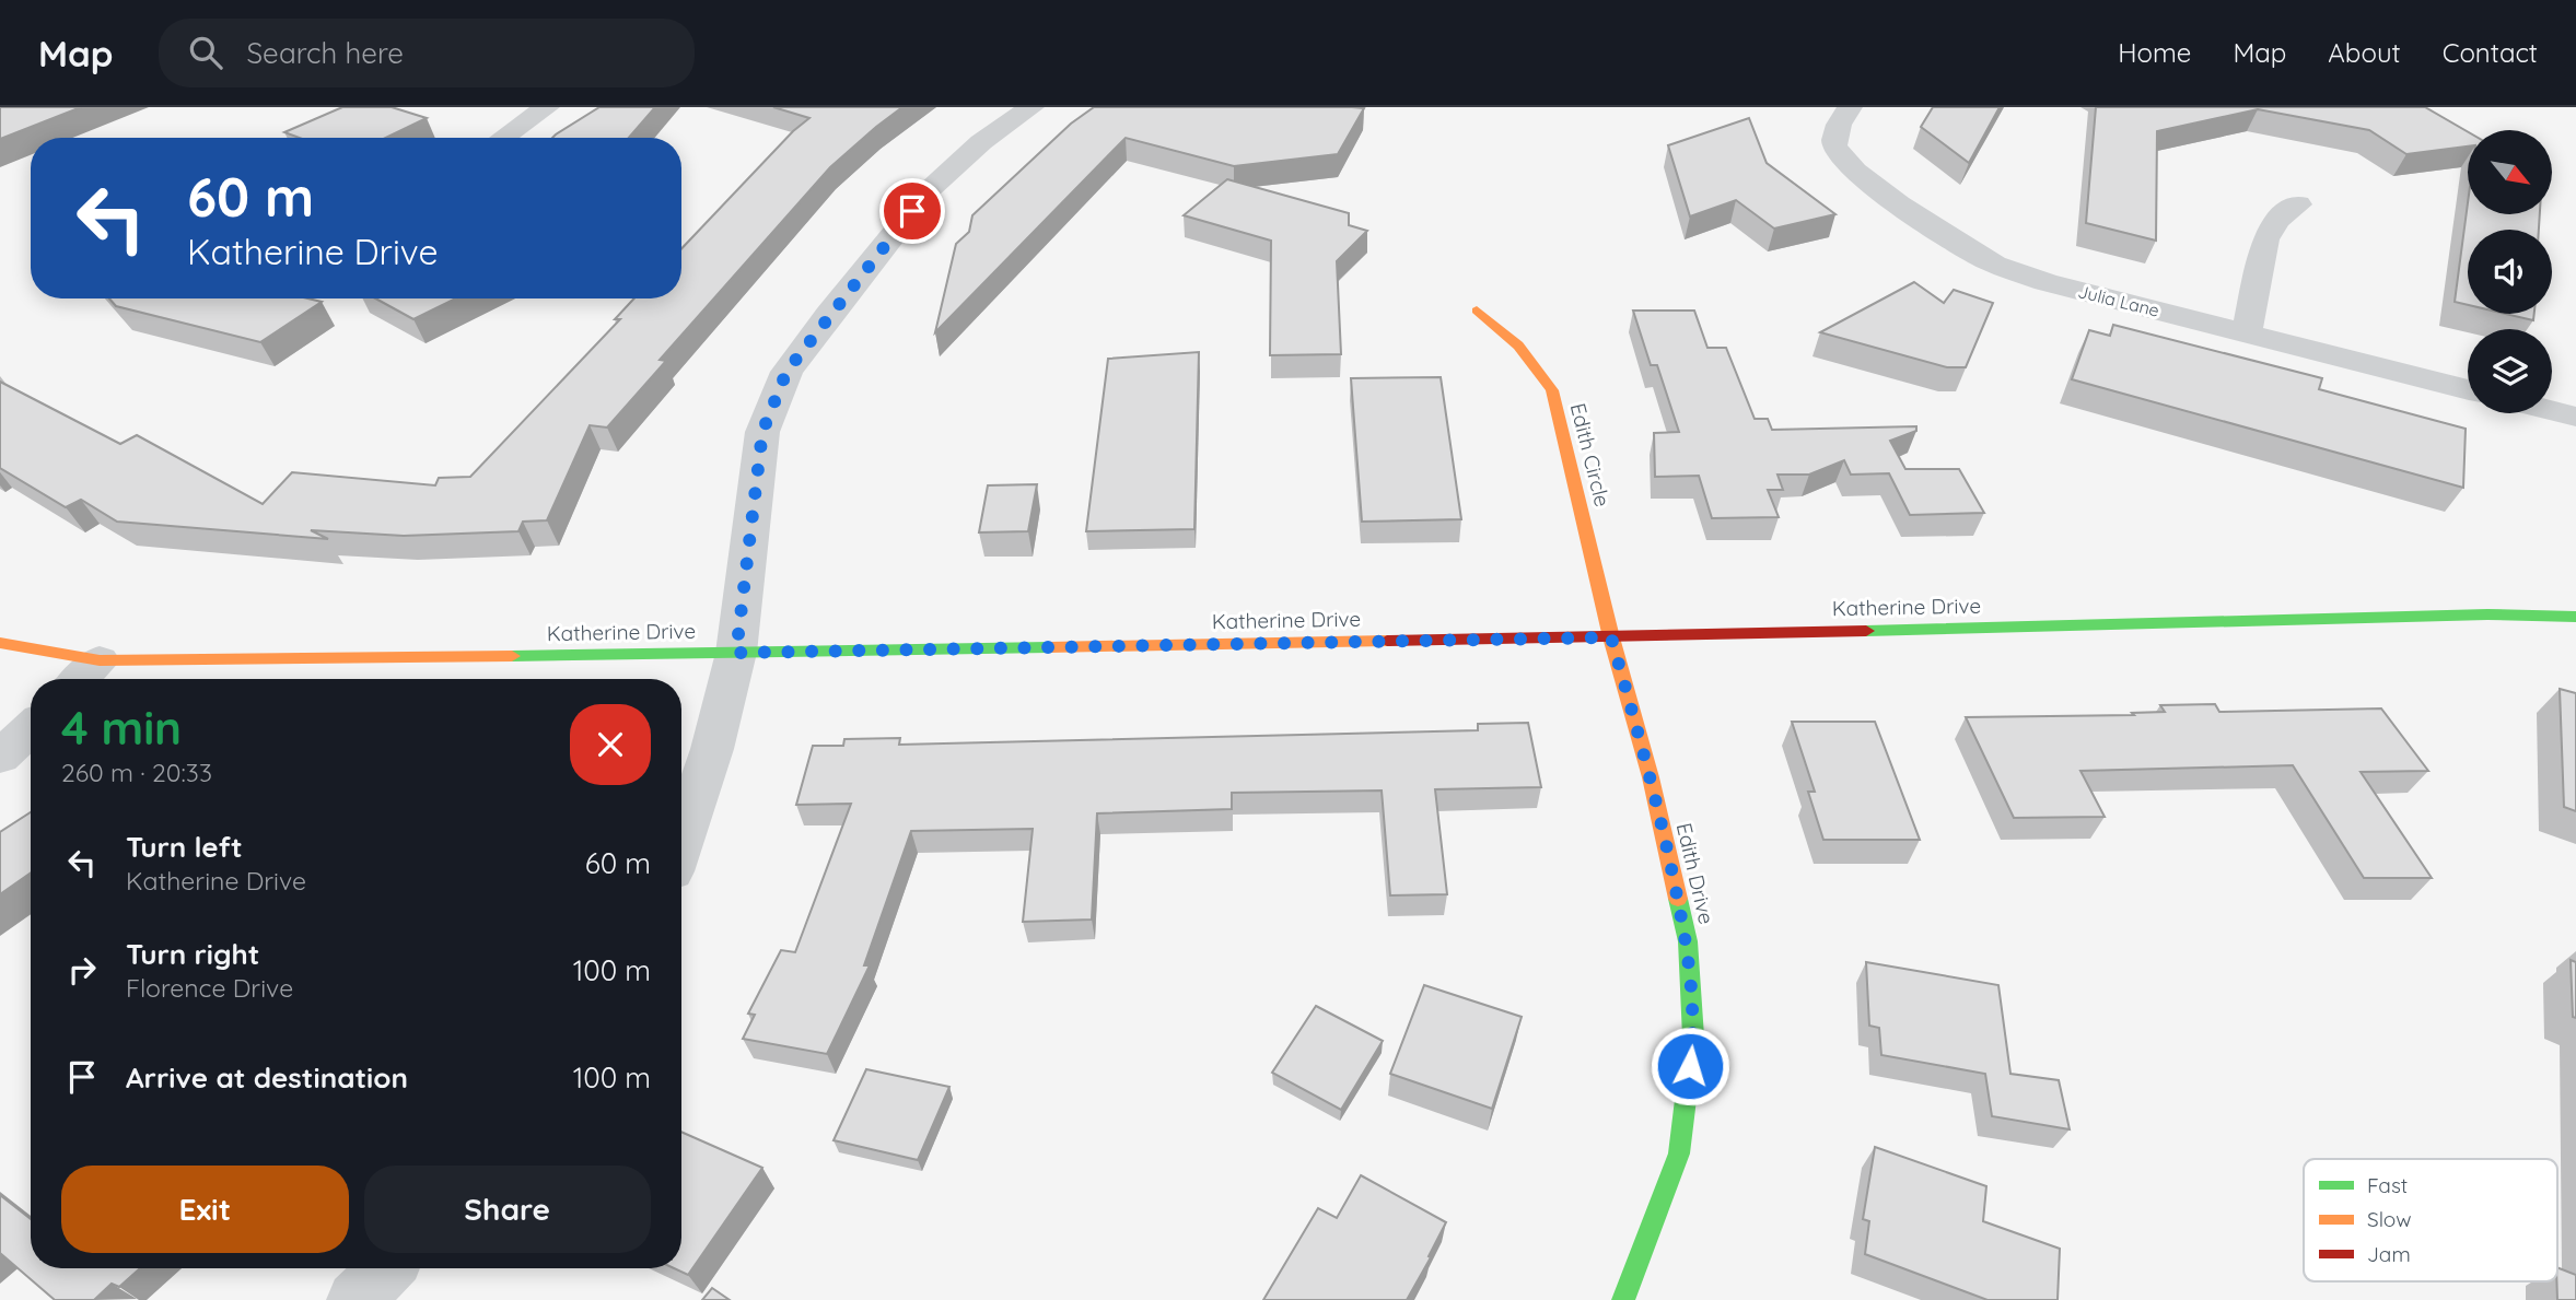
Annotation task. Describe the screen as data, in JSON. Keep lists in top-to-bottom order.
{
  "streets": {
    "street": [
      "Julia Lane",
      "Edith Circle",
      "Katherine Drive",
      "Edith Drive"
    ]
  },
  "crossings": [
    ["Edith Circle", "Katherine Drive"],
    ["Edith Circle", "Edith Drive"],
    ["Katherine Drive", "Edith Drive"]
  ],
  "legend": ["Fast", "Slow", "Jam"],
  "north": "bottom right",
  "page": {
    "header": "Map",
    "search": "Search here",
    "nav": [
      "Home",
      "Map",
      "About",
      "Contact"
    ],
    "turn": ["60 m", "Katherine Drive"],
    "heading": ["4 min", "260 m · 20:33"],
    "list": [
      {
        "name": "Turn left",
        "note": "Katherine Drive",
        "value": "60 m"
      },
      {
        "name": "Turn right",
        "note": "Florence Drive",
        "value": "100 m"
      },
      {
        "name": "Arrive at destination",
        "value": "100 m"
      }
    ],
    "buttons": ["Exit", "Share"]
  }
}
